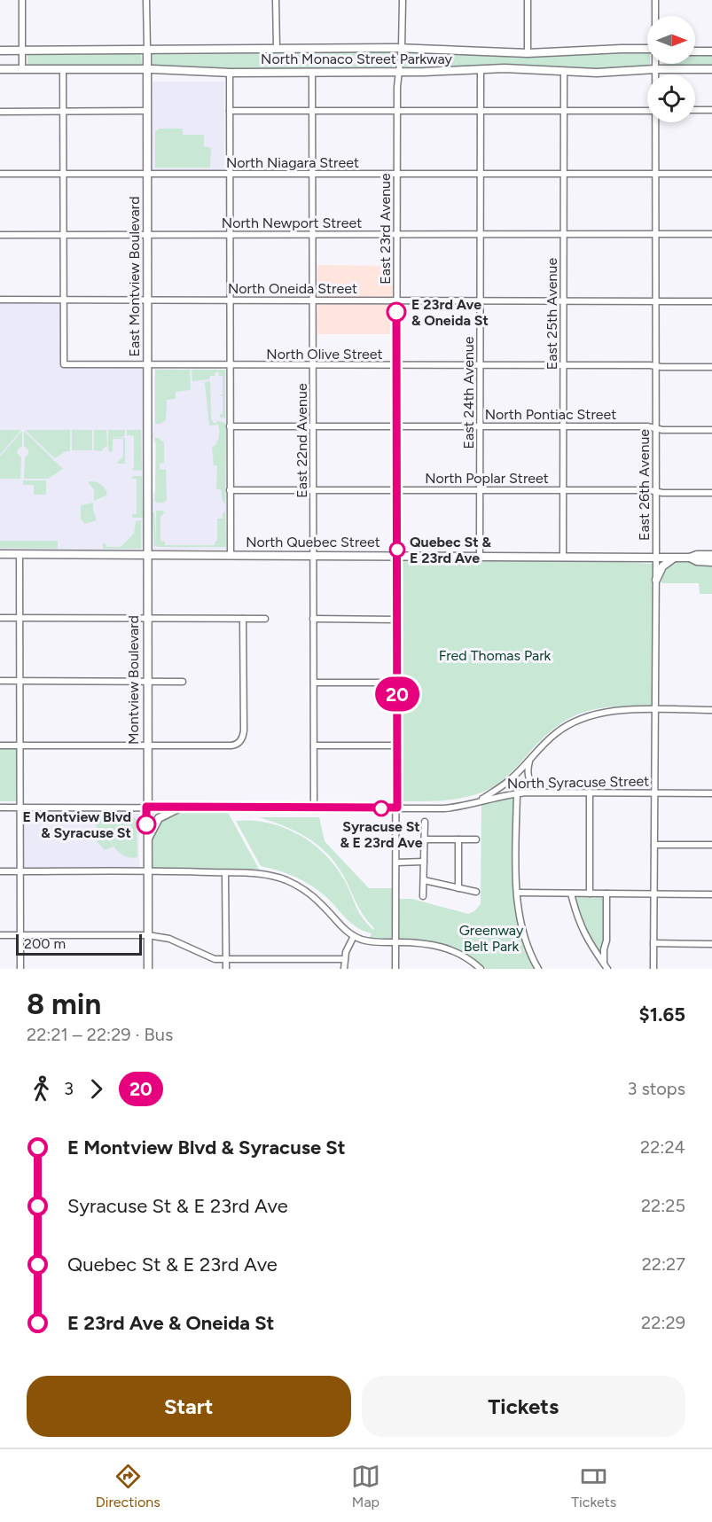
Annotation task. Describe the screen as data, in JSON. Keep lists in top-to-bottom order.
{
  "streets": {
    "main road": [
      "North Monaco Street Parkway",
      "East Montview Boulevard",
      "North Quebec Street",
      "Montview Boulevard"
    ],
    "street": [
      "North Niagara Street",
      "North Newport Street",
      "East 23rd Avenue",
      "North Oneida Street",
      "East 25th Avenue",
      "North Olive Street",
      "East 24th Avenue",
      "North Pontiac Street",
      "East 22nd Avenue",
      "North Poplar Street",
      "East 26th Avenue",
      "North Syracuse Street"
    ]
  },
  "crossings": [
    ["North Monaco Street Parkway", "East 23rd Avenue"],
    ["North Monaco Street Parkway", "East Montview Boulevard"],
    ["North Monaco Street Parkway", "East 25th Avenue"],
    ["North Monaco Street Parkway", "East 24th Avenue"],
    ["North Monaco Street Parkway", "East 22nd Avenue"],
    ["North Monaco Street Parkway", "East 26th Avenue"],
    ["North Niagara Street", "East 23rd Avenue"],
    ["North Niagara Street", "East Montview Boulevard"],
    ["North Niagara Street", "East 25th Avenue"],
    ["North Niagara Street", "East 24th Avenue"],
    ["North Niagara Street", "East 22nd Avenue"],
    ["North Niagara Street", "East 26th Avenue"],
    ["North Newport Street", "East 23rd Avenue"],
    ["North Newport Street", "East Montview Boulevard"],
    ["North Newport Street", "East 25th Avenue"],
    ["North Newport Street", "East 24th Avenue"],
    ["North Newport Street", "East 22nd Avenue"],
    ["North Newport Street", "East 26th Avenue"],
    ["East 23rd Avenue", "North Oneida Street"],
    ["East 23rd Avenue", "North Olive Street"],
    ["East 23rd Avenue", "North Pontiac Street"],
    ["East 23rd Avenue", "North Poplar Street"],
    ["East 23rd Avenue", "North Quebec Street"],
    ["East 23rd Avenue", "North Syracuse Street"],
    ["East Montview Boulevard", "North Oneida Street"],
    ["East Montview Boulevard", "North Olive Street"],
    ["East Montview Boulevard", "North Quebec Street"],
    ["East Montview Boulevard", "Montview Boulevard"],
    ["North Oneida Street", "East 25th Avenue"],
    ["North Oneida Street", "North Olive Street"],
    ["North Oneida Street", "East 24th Avenue"],
    ["North Oneida Street", "East 22nd Avenue"],
    ["North Oneida Street", "East 26th Avenue"],
    ["East 25th Avenue", "North Olive Street"],
    ["East 25th Avenue", "North Pontiac Street"],
    ["East 25th Avenue", "North Poplar Street"],
    ["East 25th Avenue", "North Quebec Street"],
    ["North Olive Street", "East 24th Avenue"],
    ["North Olive Street", "East 22nd Avenue"],
    ["North Olive Street", "East 26th Avenue"],
    ["East 24th Avenue", "North Pontiac Street"],
    ["East 24th Avenue", "North Poplar Street"],
    ["East 24th Avenue", "North Quebec Street"],
    ["North Pontiac Street", "East 22nd Avenue"],
    ["North Pontiac Street", "East 26th Avenue"],
    ["East 22nd Avenue", "North Poplar Street"],
    ["East 22nd Avenue", "North Quebec Street"],
    ["East 22nd Avenue", "North Syracuse Street"],
    ["North Poplar Street", "East 26th Avenue"],
    ["East 26th Avenue", "North Quebec Street"],
    ["East 26th Avenue", "North Syracuse Street"],
    ["North Quebec Street", "Montview Boulevard"],
    ["Montview Boulevard", "North Syracuse Street"]
  ],
  "parks": ["Fred Thomas Park", "Greenway Belt Park"],
  "places": [
    "E 23rd Ave & Oneida St",
    "Quebec St & E 23rd Ave",
    "Syracuse St & E 23rd Ave",
    "E Montview Blvd & Syracuse St"
  ],
  "lines": ["bus line 20"],
  "scale_bar": "200 m",
  "north": "right",
  "page": {
    "on_map": "20",
    "scale": "200 m",
    "heading": ["8 min", "22:21 – 22:29 · Bus", "$1.65"],
    "legs": ["3", "20", "3 stops"],
    "list": [
      {
        "name": "E Montview Blvd & Syracuse St",
        "value": "22:24"
      },
      {
        "name": "Syracuse St & E 23rd Ave",
        "value": "22:25"
      },
      {
        "name": "Quebec St & E 23rd Ave",
        "value": "22:27"
      },
      {
        "name": "E 23rd Ave & Oneida St",
        "value": "22:29"
      }
    ],
    "buttons": ["Start", "Tickets"],
    "tabs": ["Directions", "Map", "Tickets"]
  }
}
